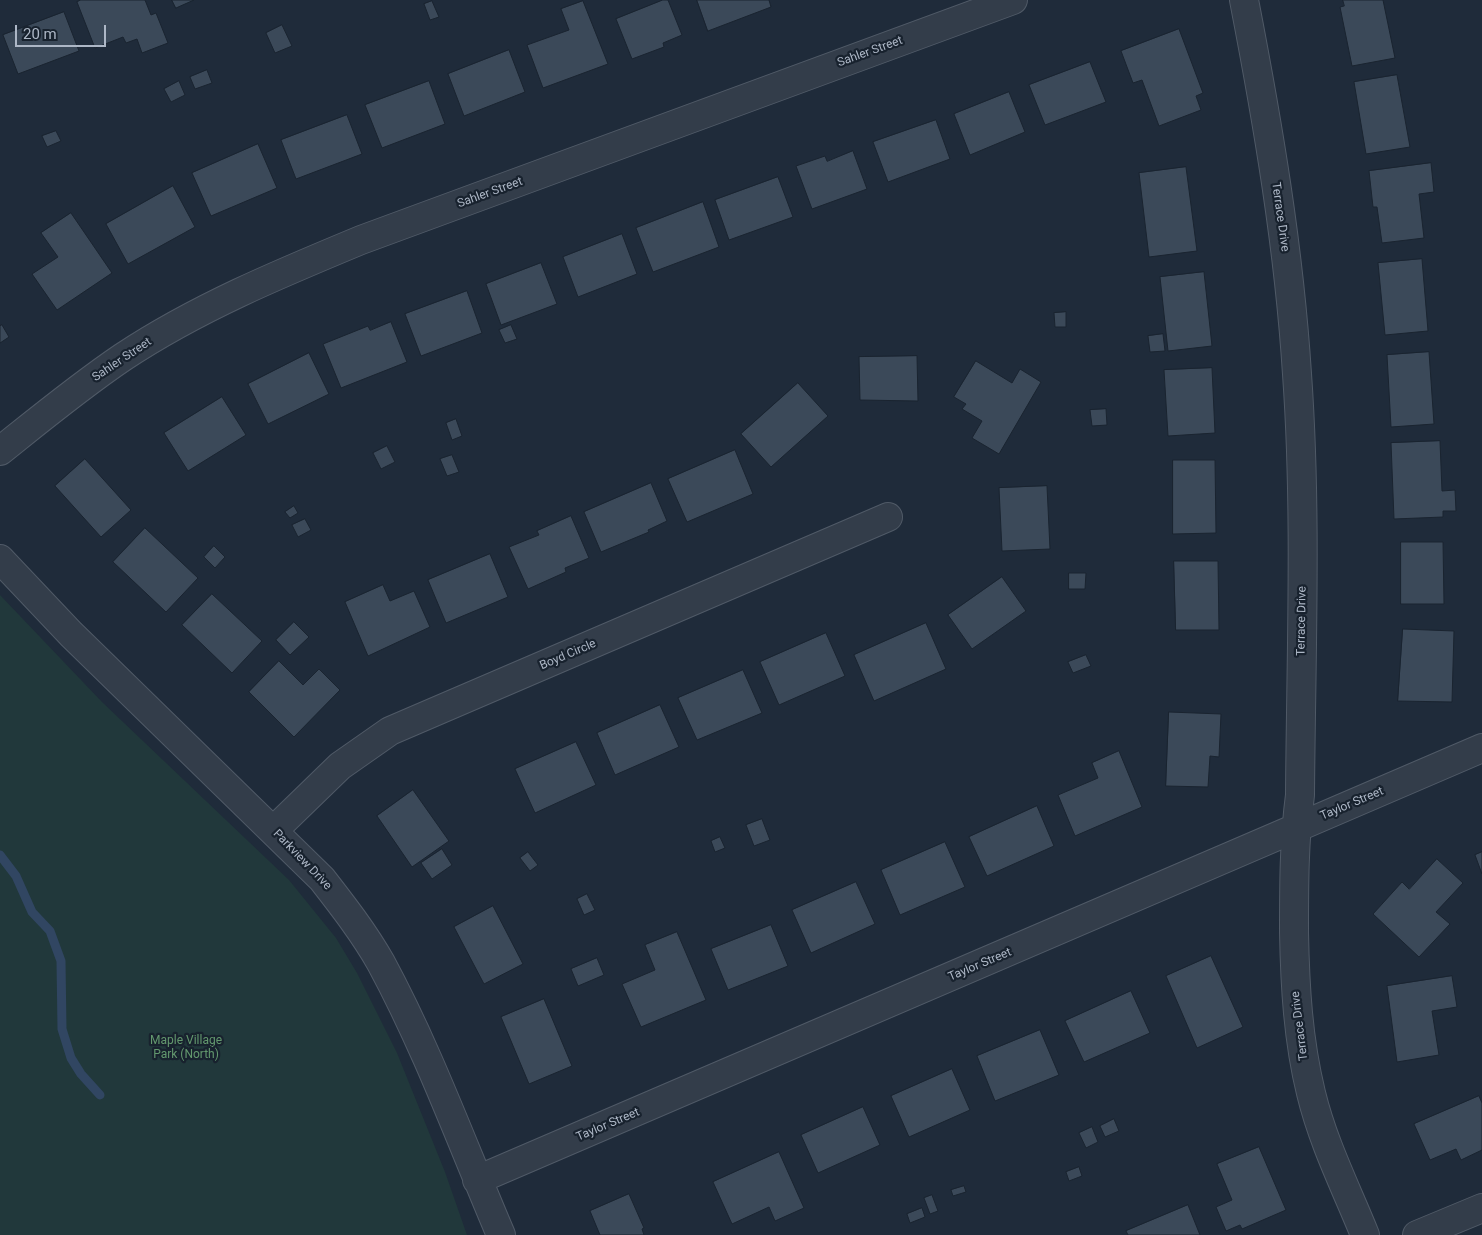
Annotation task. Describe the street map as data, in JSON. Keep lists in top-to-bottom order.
{
  "streets": {
    "street": [
      "Sahler Street",
      "Terrace Drive",
      "Boyd Circle",
      "Taylor Street",
      "Parkview Drive"
    ]
  },
  "crossings": [
    ["Terrace Drive", "Taylor Street"],
    ["Boyd Circle", "Parkview Drive"],
    ["Taylor Street", "Parkview Drive"]
  ],
  "parks": ["Maple Village Park (North)"],
  "scale_bar": "20 m"
}
